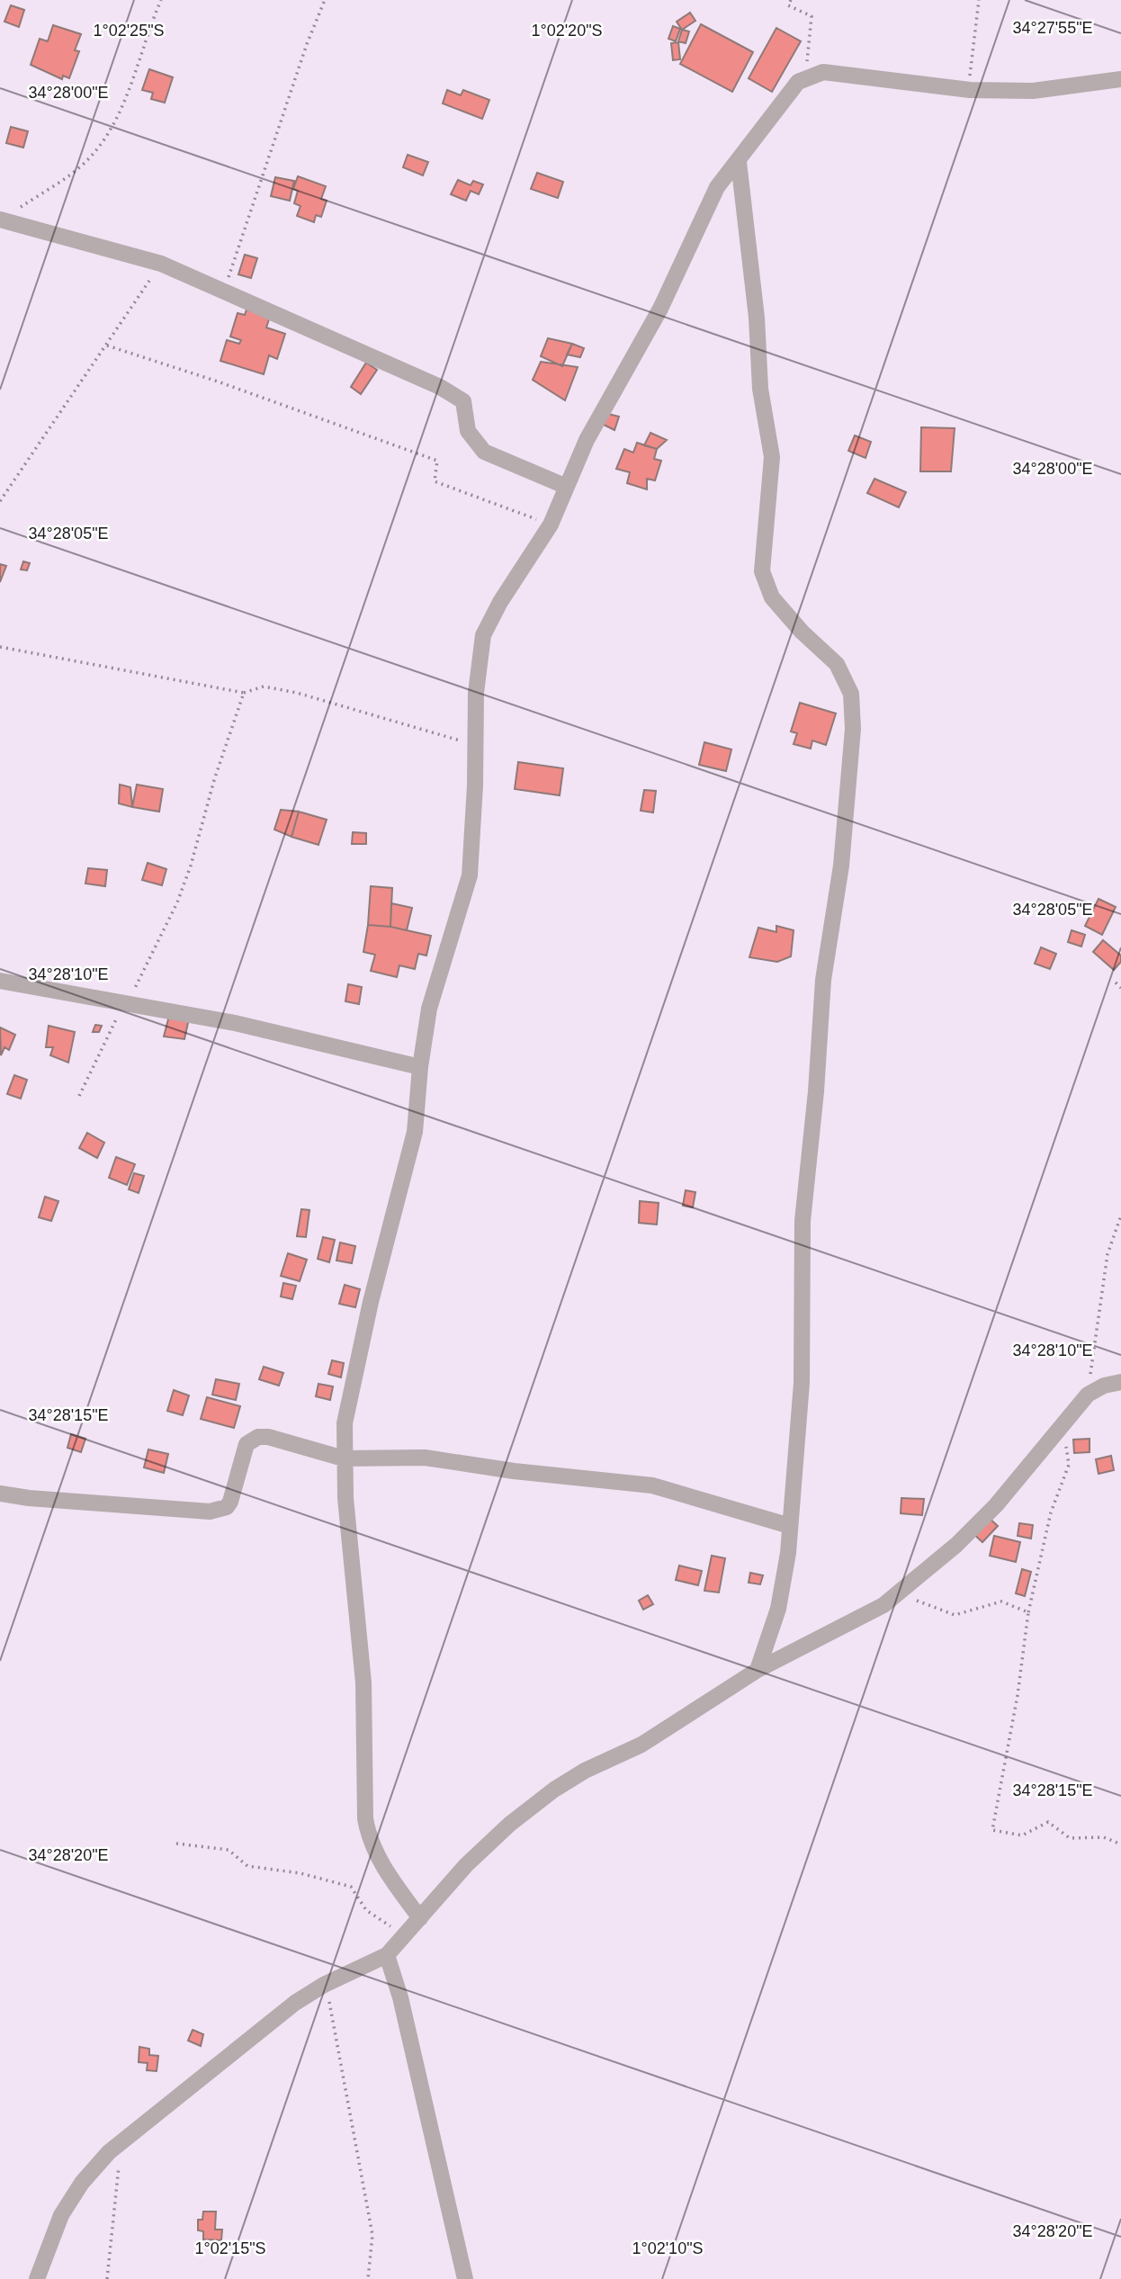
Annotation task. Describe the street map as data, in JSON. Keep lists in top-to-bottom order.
{
  "coordinates": [
    "34°27'55\"E",
    "1°02'25\"S",
    "1°02'20\"S",
    "34°28'00\"E",
    "34°28'05\"E",
    "34°28'10\"E",
    "34°28'15\"E",
    "34°28'20\"E",
    "1°02'15\"S",
    "1°02'10\"S"
  ]
}
